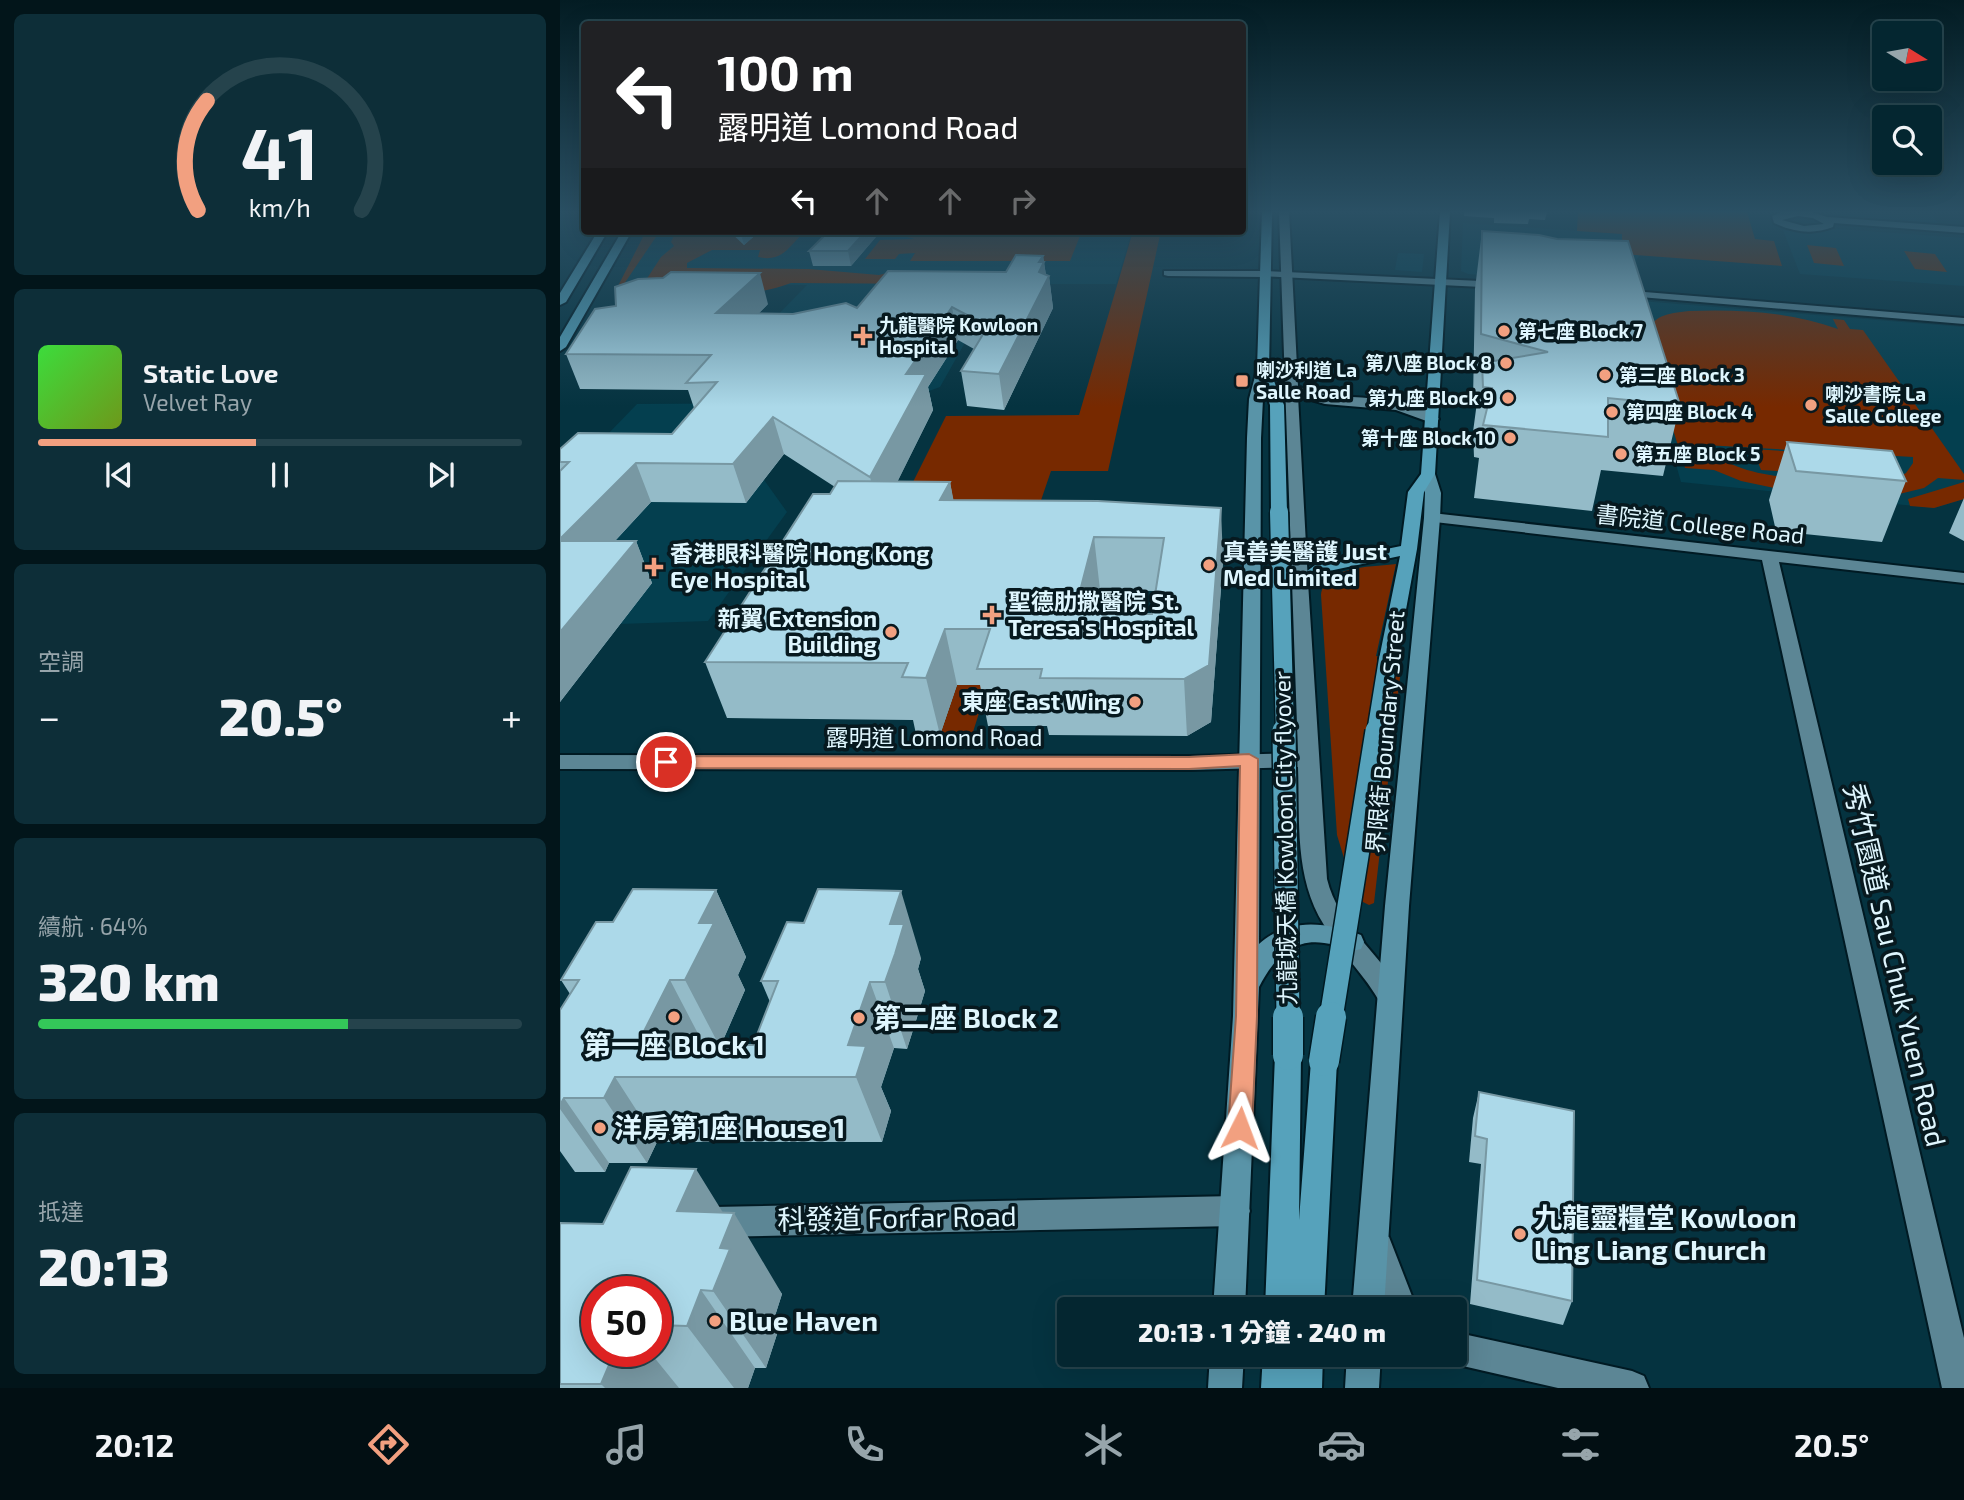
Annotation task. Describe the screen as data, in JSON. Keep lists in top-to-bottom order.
{
  "streets": {
    "main road": ["界限街 Boundary Street", "九龍城天橋 Kowloon City flyover"],
    "street": [
      "書院道 College Road",
      "露明道 Lomond Road",
      "秀竹園道 Sau Chuk Yuen Road",
      "科發道 Forfar Road"
    ]
  },
  "crossings": [
    ["書院道 College Road", "界限街 Boundary Street"],
    ["書院道 College Road", "秀竹園道 Sau Chuk Yuen Road"],
    ["界限街 Boundary Street", "九龍城天橋 Kowloon City flyover"]
  ],
  "places": {
    "other": [
      "第七座 Block 7",
      "第八座 Block 8",
      "第三座 Block 3",
      "第九座 Block 9",
      "喇沙書院 La Salle College",
      "第四座 Block 4",
      "第十座 Block 10",
      "第五座 Block 5",
      "真善美醫護 Just Med Limited",
      "新翼 Extension Building",
      "東座 East Wing",
      "第一座 Block 1",
      "第二座 Block 2",
      "洋房第1座 House 1",
      "九龍靈糧堂 Kowloon Ling Liang Church",
      "Blue Haven"
    ],
    "health": ["九龍醫院 Kowloon Hospital", "香港眼科醫院 Hong Kong Eye Hospital", "聖德肋撒醫院 St. Teresa's Hospital"],
    "transit": ["喇沙利道 La Salle Road"]
  },
  "north": "right",
  "page": {
    "turn": ["100 m", "露明道 Lomond Road"],
    "song": ["Static Love", "Velvet Ray"],
    "tile": [
      "空調",
      ["續航 · 64%", "320 km"],
      ["抵達", "20:13"]
    ],
    "heat": ["−", "20.5°", "+"],
    "limit": "50",
    "trip": "20:13 · 1 分鐘 · 240 m",
    "tabs": ["20:12", "20.5°"],
    "gauge": ["41", "km/h"]
  }
}
